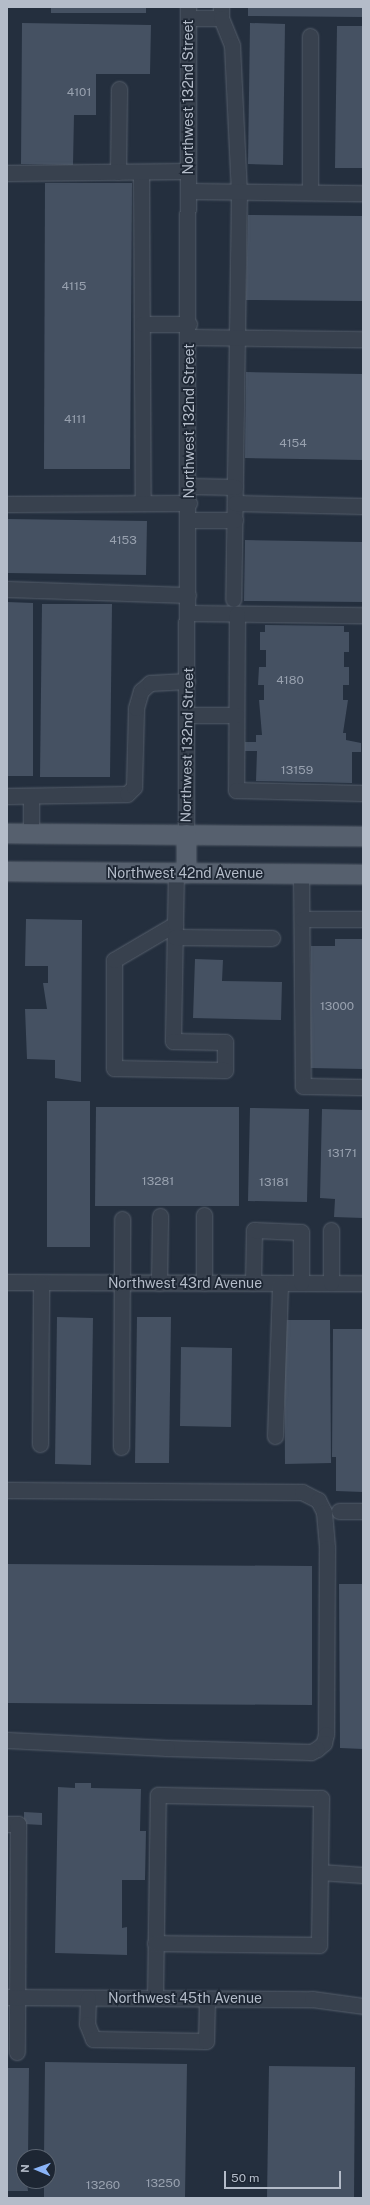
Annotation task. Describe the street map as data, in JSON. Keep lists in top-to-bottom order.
{
  "streets": {
    "main road": ["Northwest 42nd Avenue"],
    "street": ["Northwest 132nd Street", "Northwest 43rd Avenue", "Northwest 45th Avenue"]
  },
  "house_numbers": [
    "4101",
    "4115",
    "4111",
    "4154",
    "4153",
    "4180",
    "13159",
    "13000",
    "13171",
    "13281",
    "13181",
    "13250",
    "13260"
  ],
  "scale_bar": "50 m",
  "north": "left"
}
